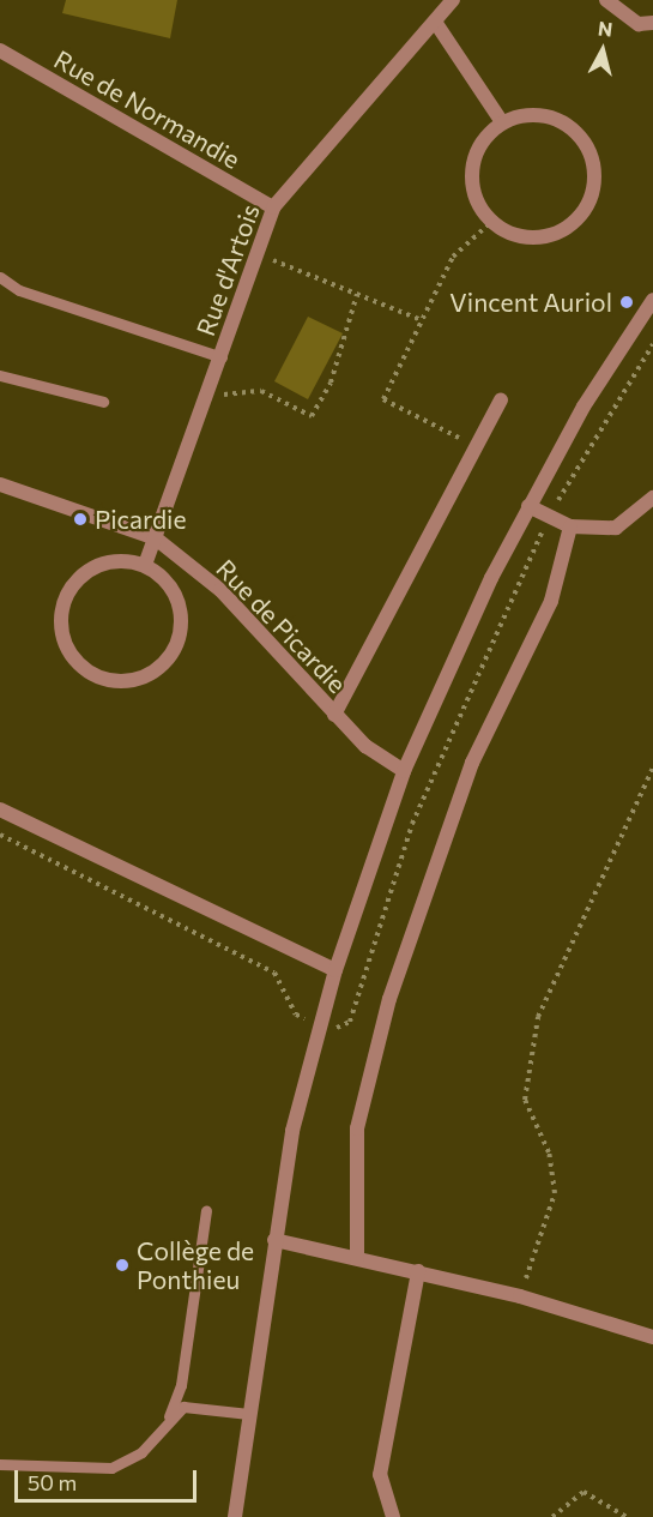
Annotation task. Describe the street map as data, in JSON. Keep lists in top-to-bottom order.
{
  "streets": {
    "street": ["Rue de Normandie", "Rue d'Artois", "Rue de Picardie"]
  },
  "crossings": [
    ["Rue de Normandie", "Rue d'Artois"],
    ["Rue d'Artois", "Rue de Picardie"]
  ],
  "places": ["Vincent Auriol", "Picardie", "Collège de Ponthieu"],
  "scale_bar": "50 m",
  "north": "top"
}
